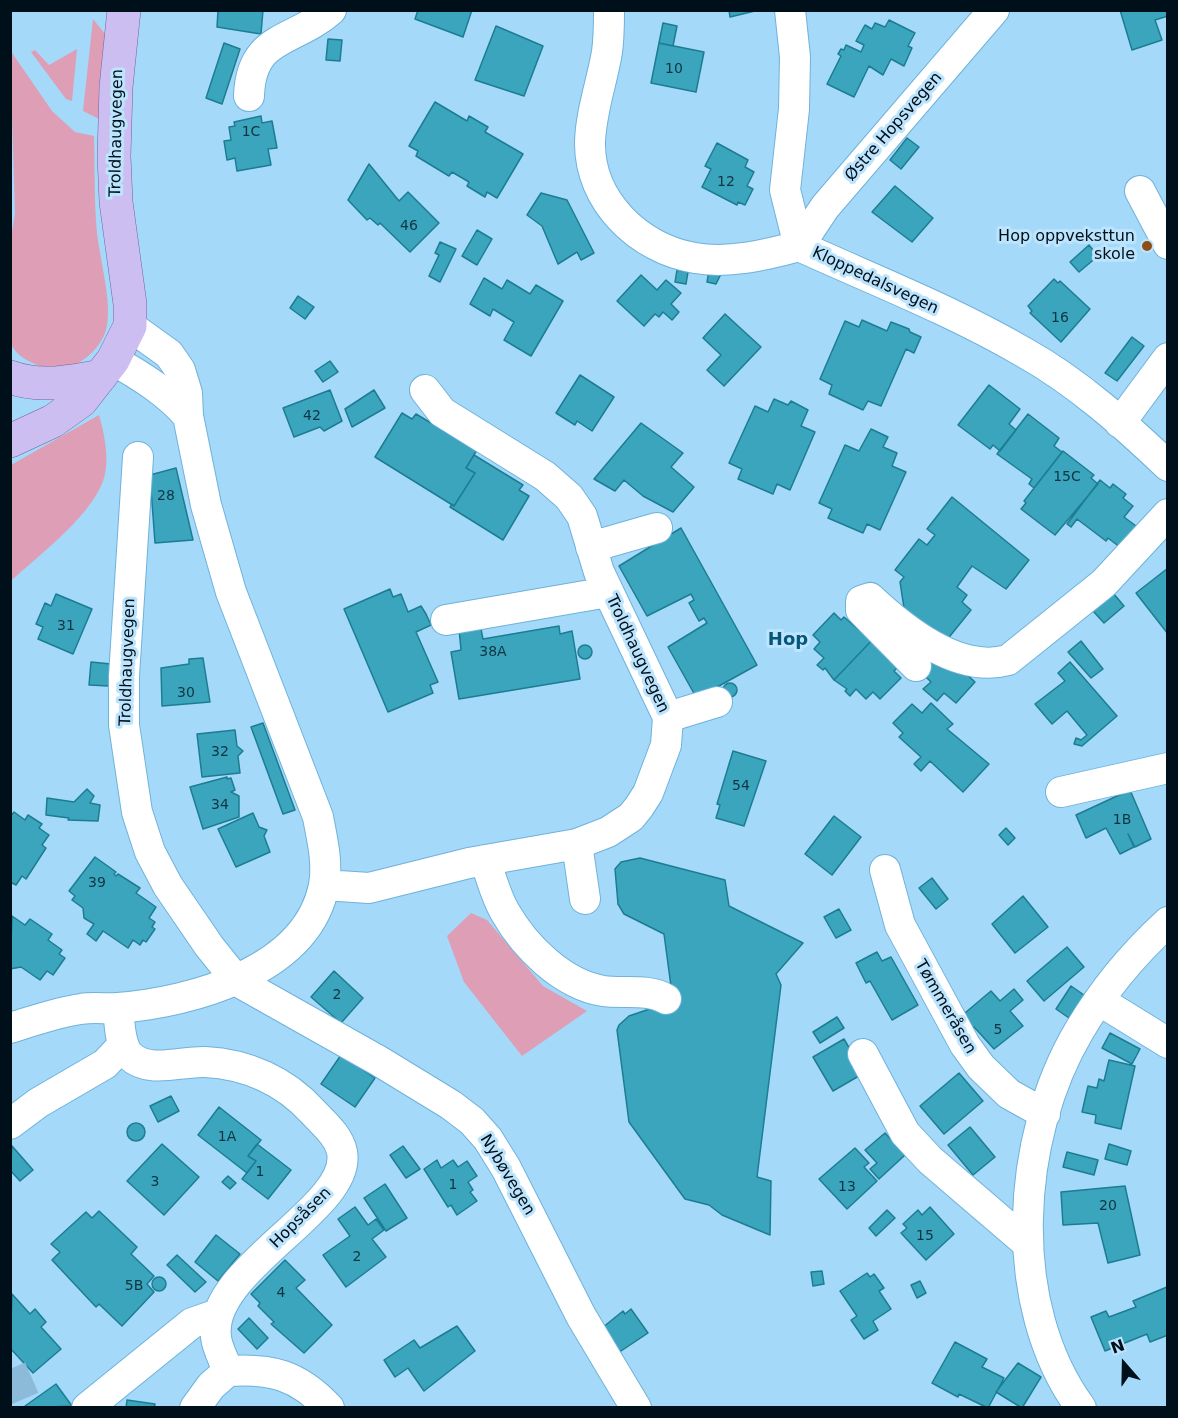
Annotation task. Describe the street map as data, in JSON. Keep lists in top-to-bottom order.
{
  "streets": {
    "main road": ["Troldhaugvegen"],
    "street": [
      "Østre Hopsvegen",
      "Kloppedalsvegen",
      "Tømmeråsen",
      "Nybøvegen",
      "Hopsåsen"
    ]
  },
  "crossings": [
    ["Østre Hopsvegen", "Kloppedalsvegen"],
    ["Troldhaugvegen", "Nybøvegen"]
  ],
  "districts": ["Hop"],
  "places": ["Hop oppveksttun skole"],
  "house_numbers": [
    "10",
    "1C",
    "12",
    "46",
    "16",
    "42",
    "15C",
    "28",
    "31",
    "38A",
    "30",
    "32",
    "54",
    "34",
    "1B",
    "39",
    "2",
    "5",
    "1A",
    "1",
    "3",
    "1",
    "13",
    "20",
    "15",
    "2",
    "5B",
    "4"
  ],
  "north": "top"
}
